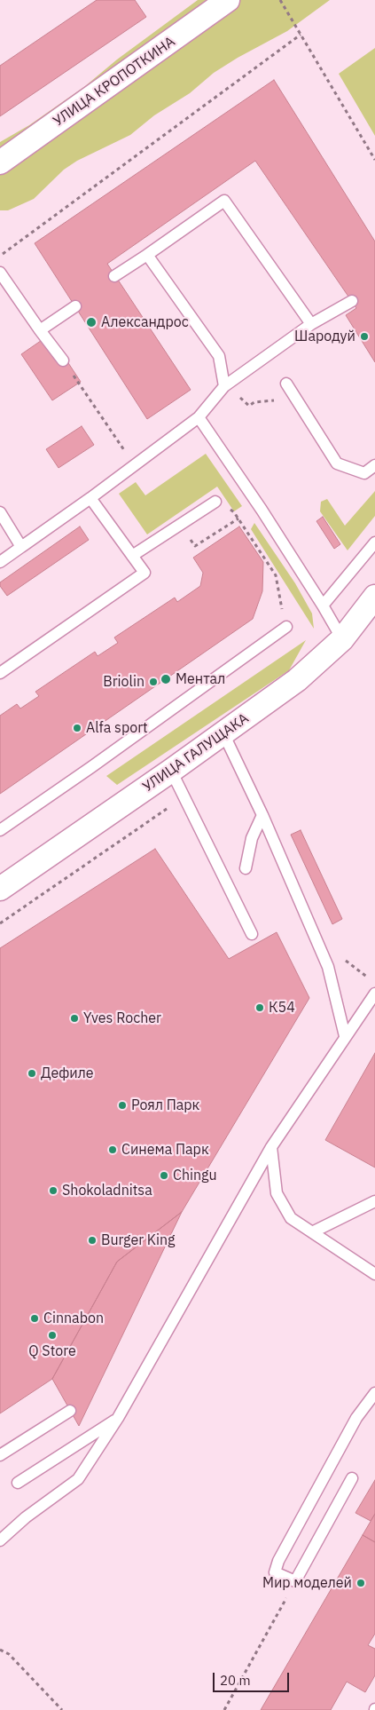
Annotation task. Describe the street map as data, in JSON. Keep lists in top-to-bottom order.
{
  "streets": {
    "street": ["УЛИЦА КРОПОТКИНА", "УЛИЦА ГАЛУЩАКА"]
  },
  "places": [
    "Александрос",
    "Шародуй",
    "Ментал",
    "Briolin",
    "Alfa sport",
    "К54",
    "Yves Rocher",
    "Дефиле",
    "Роял Парк",
    "Синема Парк",
    "Chingu",
    "Shokoladnitsa",
    "Burger King",
    "Cinnabon",
    "Q Store",
    "Мир моделей"
  ],
  "scale_bar": "20 m"
}
